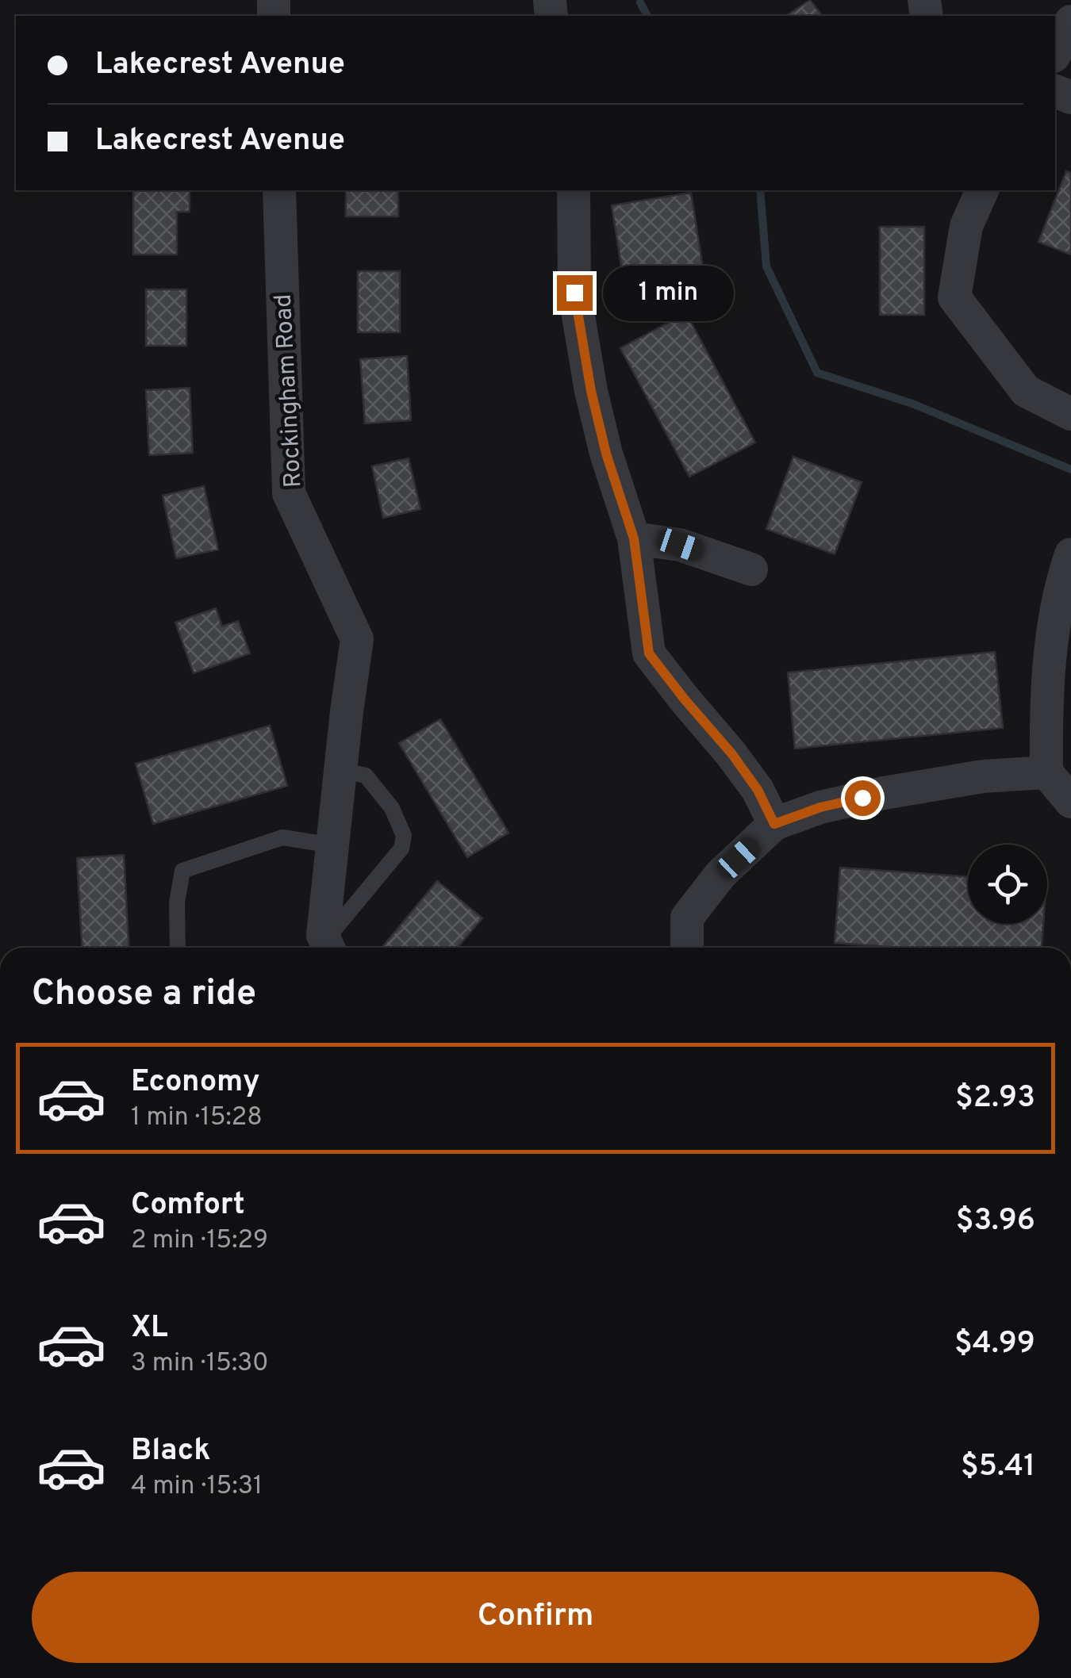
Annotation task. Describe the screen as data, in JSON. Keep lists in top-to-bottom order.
{
  "streets": {
    "street": ["Rockingham Road"]
  },
  "page": {
    "banner": ["Lakecrest Avenue", "Lakecrest Avenue"],
    "bubble": "1 min",
    "heading": "Choose a ride",
    "list": [
      {
        "name": "Economy",
        "note": "1 min · 15:28",
        "value": "$2.93"
      },
      {
        "name": "Comfort",
        "note": "2 min · 15:29",
        "value": "$3.96"
      },
      {
        "name": "XL",
        "note": "3 min · 15:30",
        "value": "$4.99"
      },
      {
        "name": "Black",
        "note": "4 min · 15:31",
        "value": "$5.41"
      }
    ],
    "buttons": "Confirm"
  }
}
